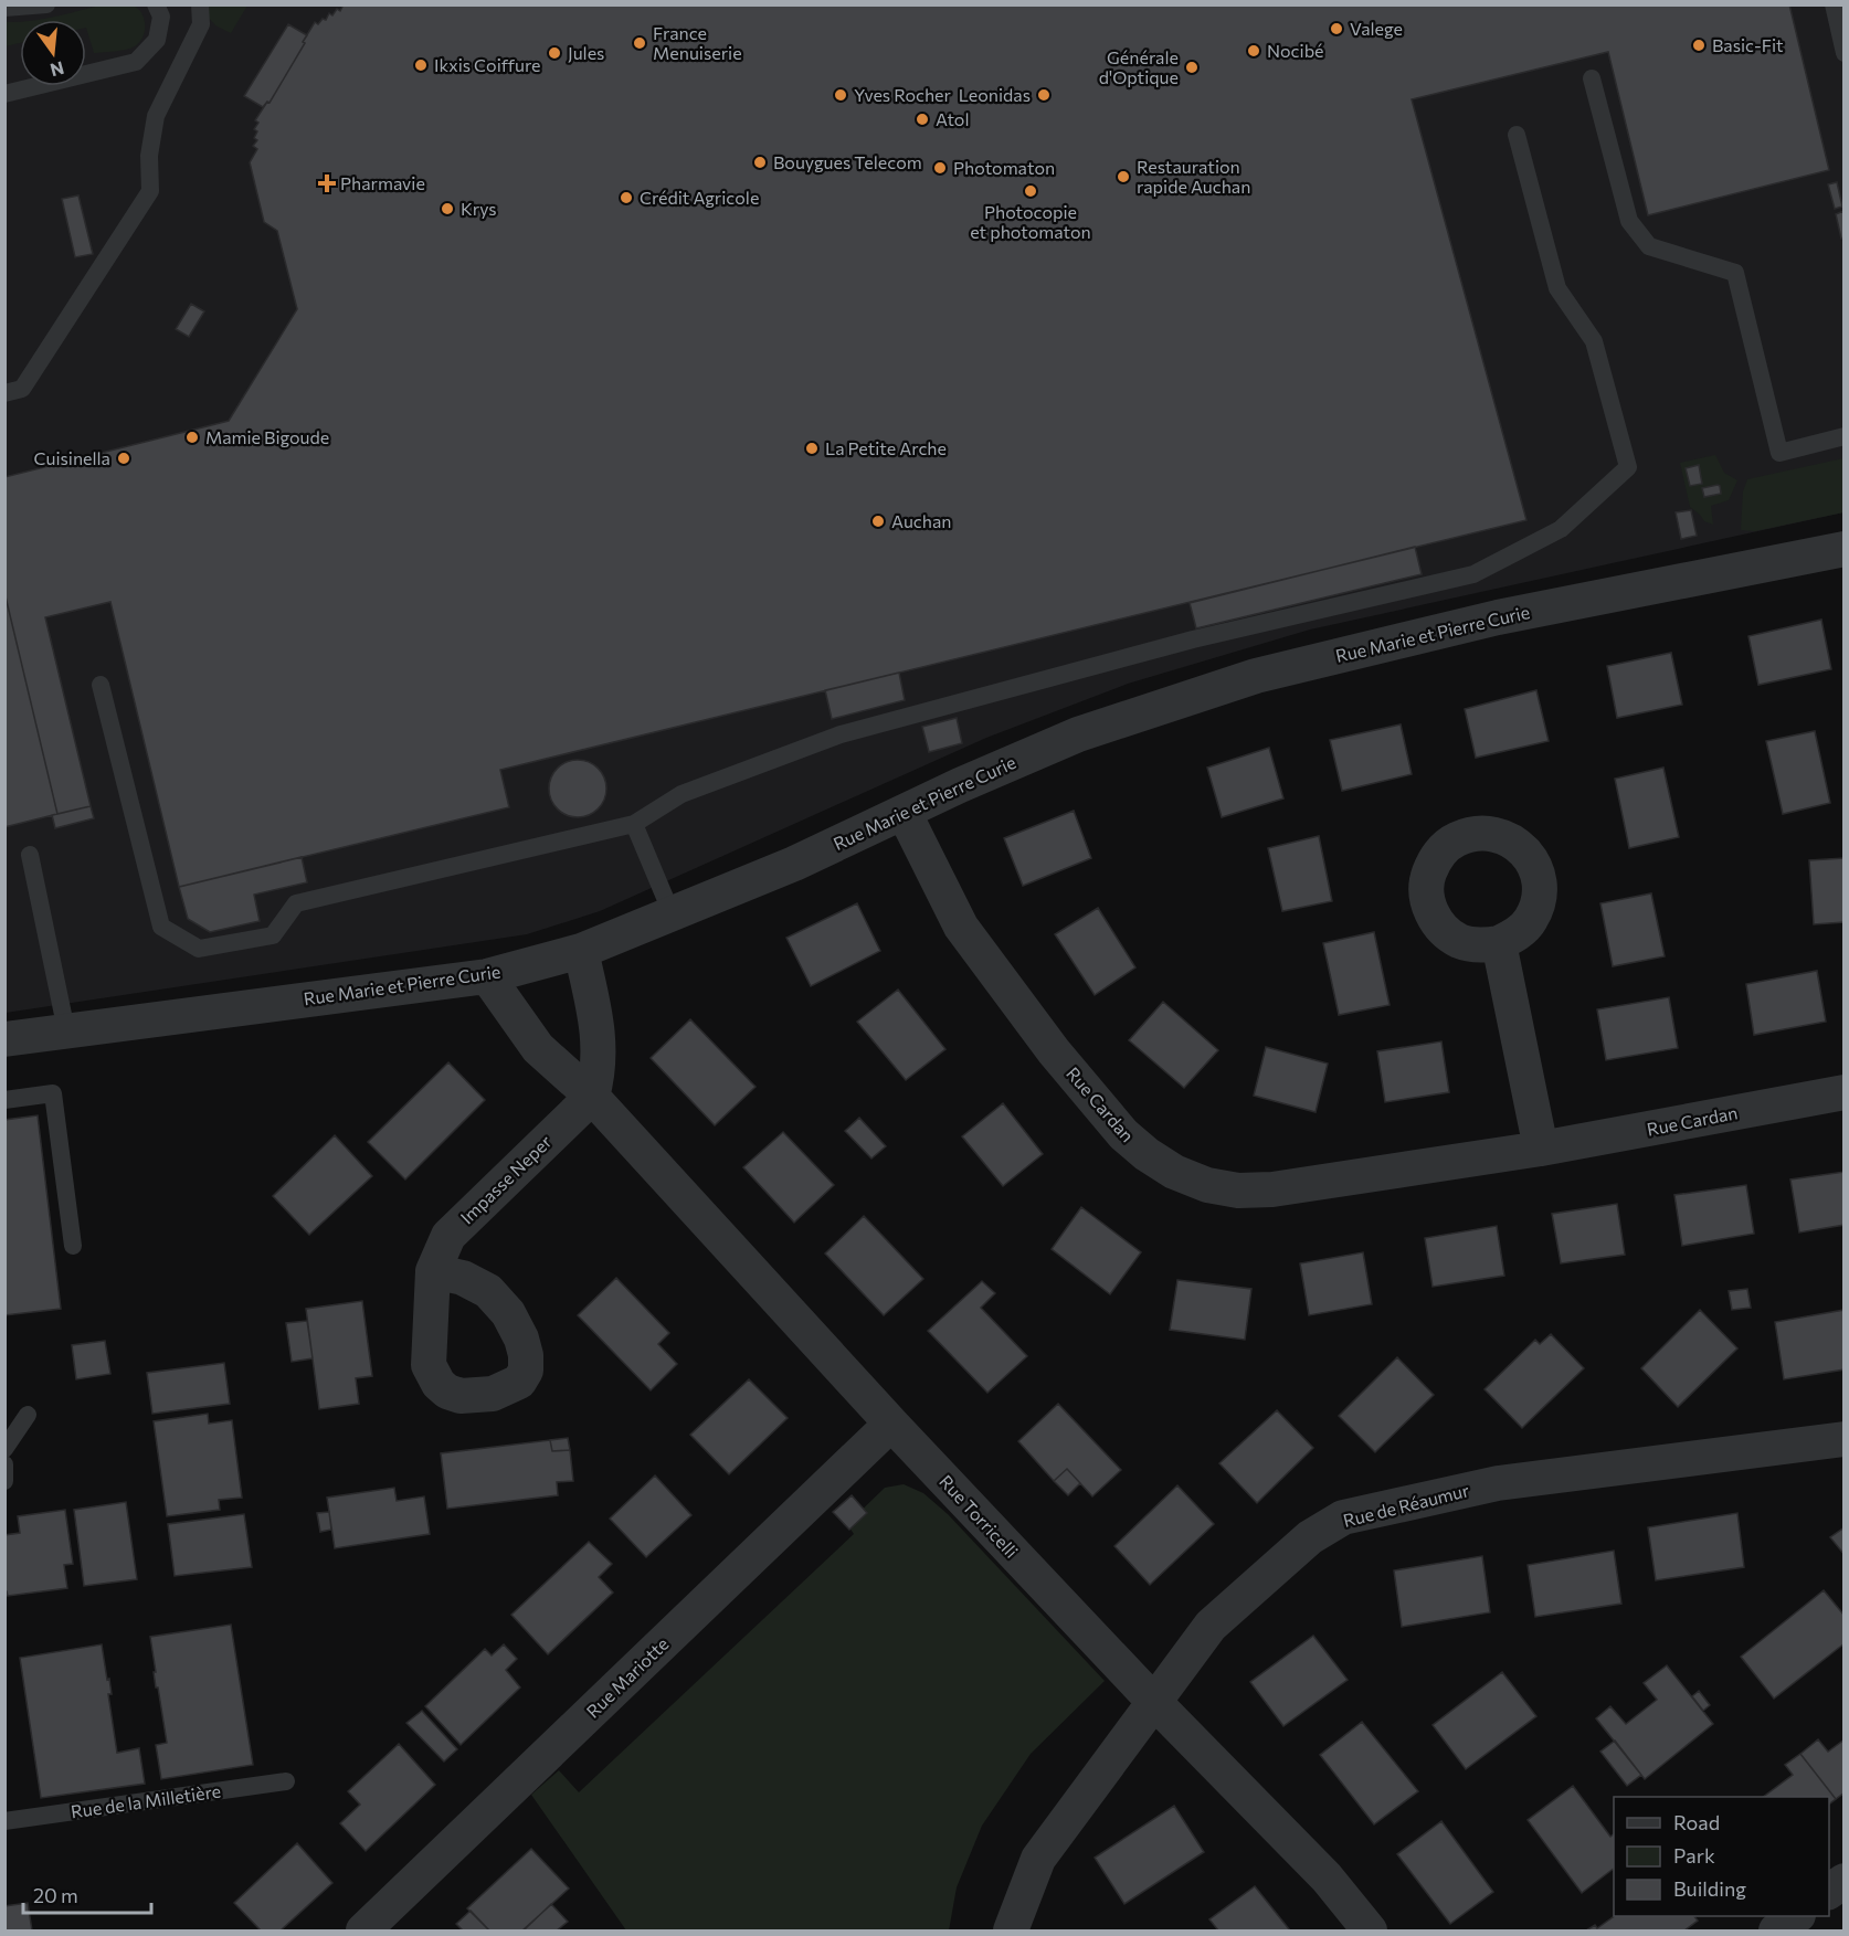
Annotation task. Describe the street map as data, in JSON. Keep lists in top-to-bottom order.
{
  "streets": {
    "street": [
      "Rue Marie et Pierre Curie",
      "Rue Cardan",
      "Impasse Neper",
      "Rue de Réaumur",
      "Rue Torricelli",
      "Rue Mariotte"
    ],
    "lane": ["Rue de la Milletière"]
  },
  "crossings": [
    ["Rue Marie et Pierre Curie", "Rue Cardan"],
    ["Rue Marie et Pierre Curie", "Rue Torricelli"],
    ["Impasse Neper", "Rue Torricelli"],
    ["Rue de Réaumur", "Rue Torricelli"],
    ["Rue Torricelli", "Rue Mariotte"]
  ],
  "places": {
    "other": [
      "Valege",
      "France Menuiserie",
      "Basic-Fit",
      "Nocibé",
      "Jules",
      "Ikxis Coiffure",
      "Générale d'Optique",
      "Yves Rocher",
      "Leonidas",
      "Atol",
      "Bouygues Telecom",
      "Photomaton",
      "Restauration rapide Auchan",
      "Photocopie et photomaton",
      "Crédit Agricole",
      "Krys",
      "Mamie Bigoude",
      "La Petite Arche",
      "Cuisinella",
      "Auchan"
    ],
    "health": ["Pharmavie"]
  },
  "legend": ["Road", "Park", "Building"],
  "scale_bar": "20 m",
  "north": "bottom"
}
